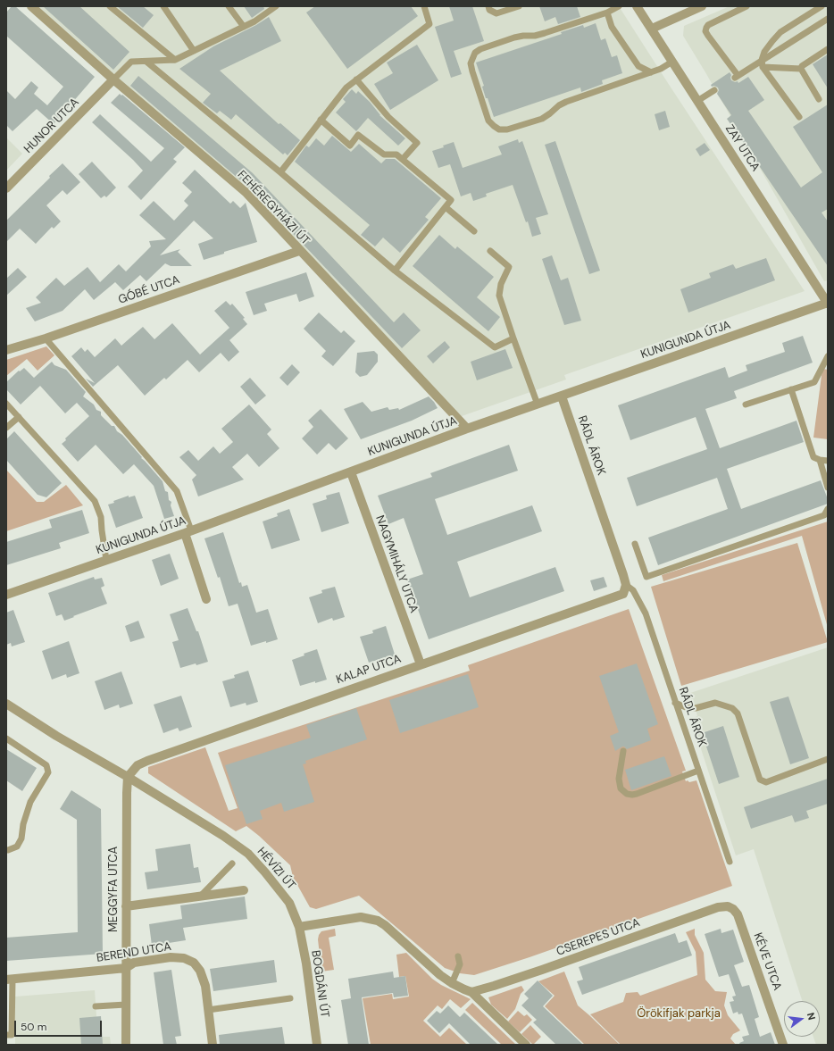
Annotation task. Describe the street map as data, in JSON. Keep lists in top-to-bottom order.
{
  "streets": {
    "street": [
      "HUNOR UTCA",
      "ZAY UTCA",
      "FEHÉREGYHÁZI ÚT",
      "GÓBÉ UTCA",
      "KUNIGUNDA ÚTJA",
      "RÁDL ÁROK",
      "NAGYMIHÁLY UTCA",
      "KALAP UTCA",
      "HÉVÍZI ÚT",
      "MEGGYFA UTCA",
      "CSEREPES UTCA",
      "BEREND UTCA",
      "KÉVE UTCA",
      "BOGDÁNI ÚT"
    ]
  },
  "crossings": [
    ["HUNOR UTCA", "FEHÉREGYHÁZI ÚT"],
    ["ZAY UTCA", "KUNIGUNDA ÚTJA"],
    ["FEHÉREGYHÁZI ÚT", "GÓBÉ UTCA"],
    ["FEHÉREGYHÁZI ÚT", "KUNIGUNDA ÚTJA"],
    ["KUNIGUNDA ÚTJA", "RÁDL ÁROK"],
    ["KUNIGUNDA ÚTJA", "NAGYMIHÁLY UTCA"],
    ["RÁDL ÁROK", "KALAP UTCA"],
    ["NAGYMIHÁLY UTCA", "KALAP UTCA"],
    ["KALAP UTCA", "HÉVÍZI ÚT"],
    ["KALAP UTCA", "MEGGYFA UTCA"],
    ["HÉVÍZI ÚT", "MEGGYFA UTCA"],
    ["HÉVÍZI ÚT", "BOGDÁNI ÚT"],
    ["MEGGYFA UTCA", "BEREND UTCA"],
    ["CSEREPES UTCA", "KÉVE UTCA"]
  ],
  "parks": ["Örökifjak parkja"],
  "scale_bar": "50 m",
  "north": "right"
}
